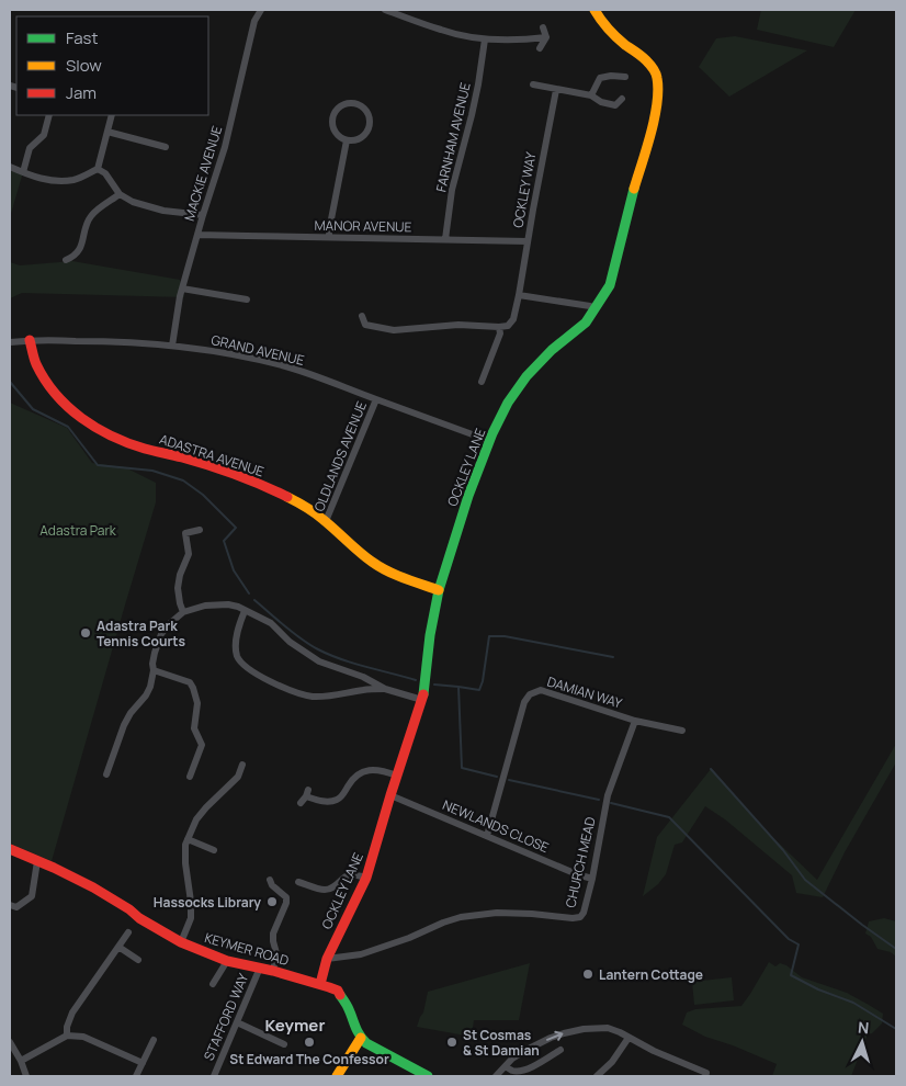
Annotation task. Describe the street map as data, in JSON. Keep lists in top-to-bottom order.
{
  "streets": {
    "street": [
      "FARNHAM AVENUE",
      "MACKIE AVENUE",
      "OCKLEY WAY",
      "MANOR AVENUE",
      "GRAND AVENUE",
      "ADASTRA AVENUE",
      "OLDLANDS AVENUE",
      "OCKLEY LANE",
      "DAMIAN WAY",
      "NEWLANDS CLOSE",
      "CHURCH MEAD",
      "KEYMER ROAD",
      "STAFFORD WAY"
    ]
  },
  "crossings": [
    ["FARNHAM AVENUE", "MANOR AVENUE"],
    ["MACKIE AVENUE", "MANOR AVENUE"],
    ["MACKIE AVENUE", "GRAND AVENUE"],
    ["OCKLEY WAY", "MANOR AVENUE"],
    ["GRAND AVENUE", "ADASTRA AVENUE"],
    ["GRAND AVENUE", "OLDLANDS AVENUE"],
    ["GRAND AVENUE", "OCKLEY LANE"],
    ["ADASTRA AVENUE", "OLDLANDS AVENUE"],
    ["ADASTRA AVENUE", "OCKLEY LANE"],
    ["OCKLEY LANE", "NEWLANDS CLOSE"],
    ["OCKLEY LANE", "CHURCH MEAD"],
    ["OCKLEY LANE", "KEYMER ROAD"],
    ["DAMIAN WAY", "NEWLANDS CLOSE"],
    ["DAMIAN WAY", "CHURCH MEAD"],
    ["NEWLANDS CLOSE", "CHURCH MEAD"],
    ["KEYMER ROAD", "STAFFORD WAY"]
  ],
  "districts": ["Keymer"],
  "parks": ["Adastra Park"],
  "places": [
    "Adastra Park Tennis Courts",
    "Hassocks Library",
    "Lantern Cottage",
    "St Edward The Confessor",
    "St Cosmas & St Damian"
  ],
  "legend": ["Fast", "Slow", "Jam"],
  "north": "top"
}
